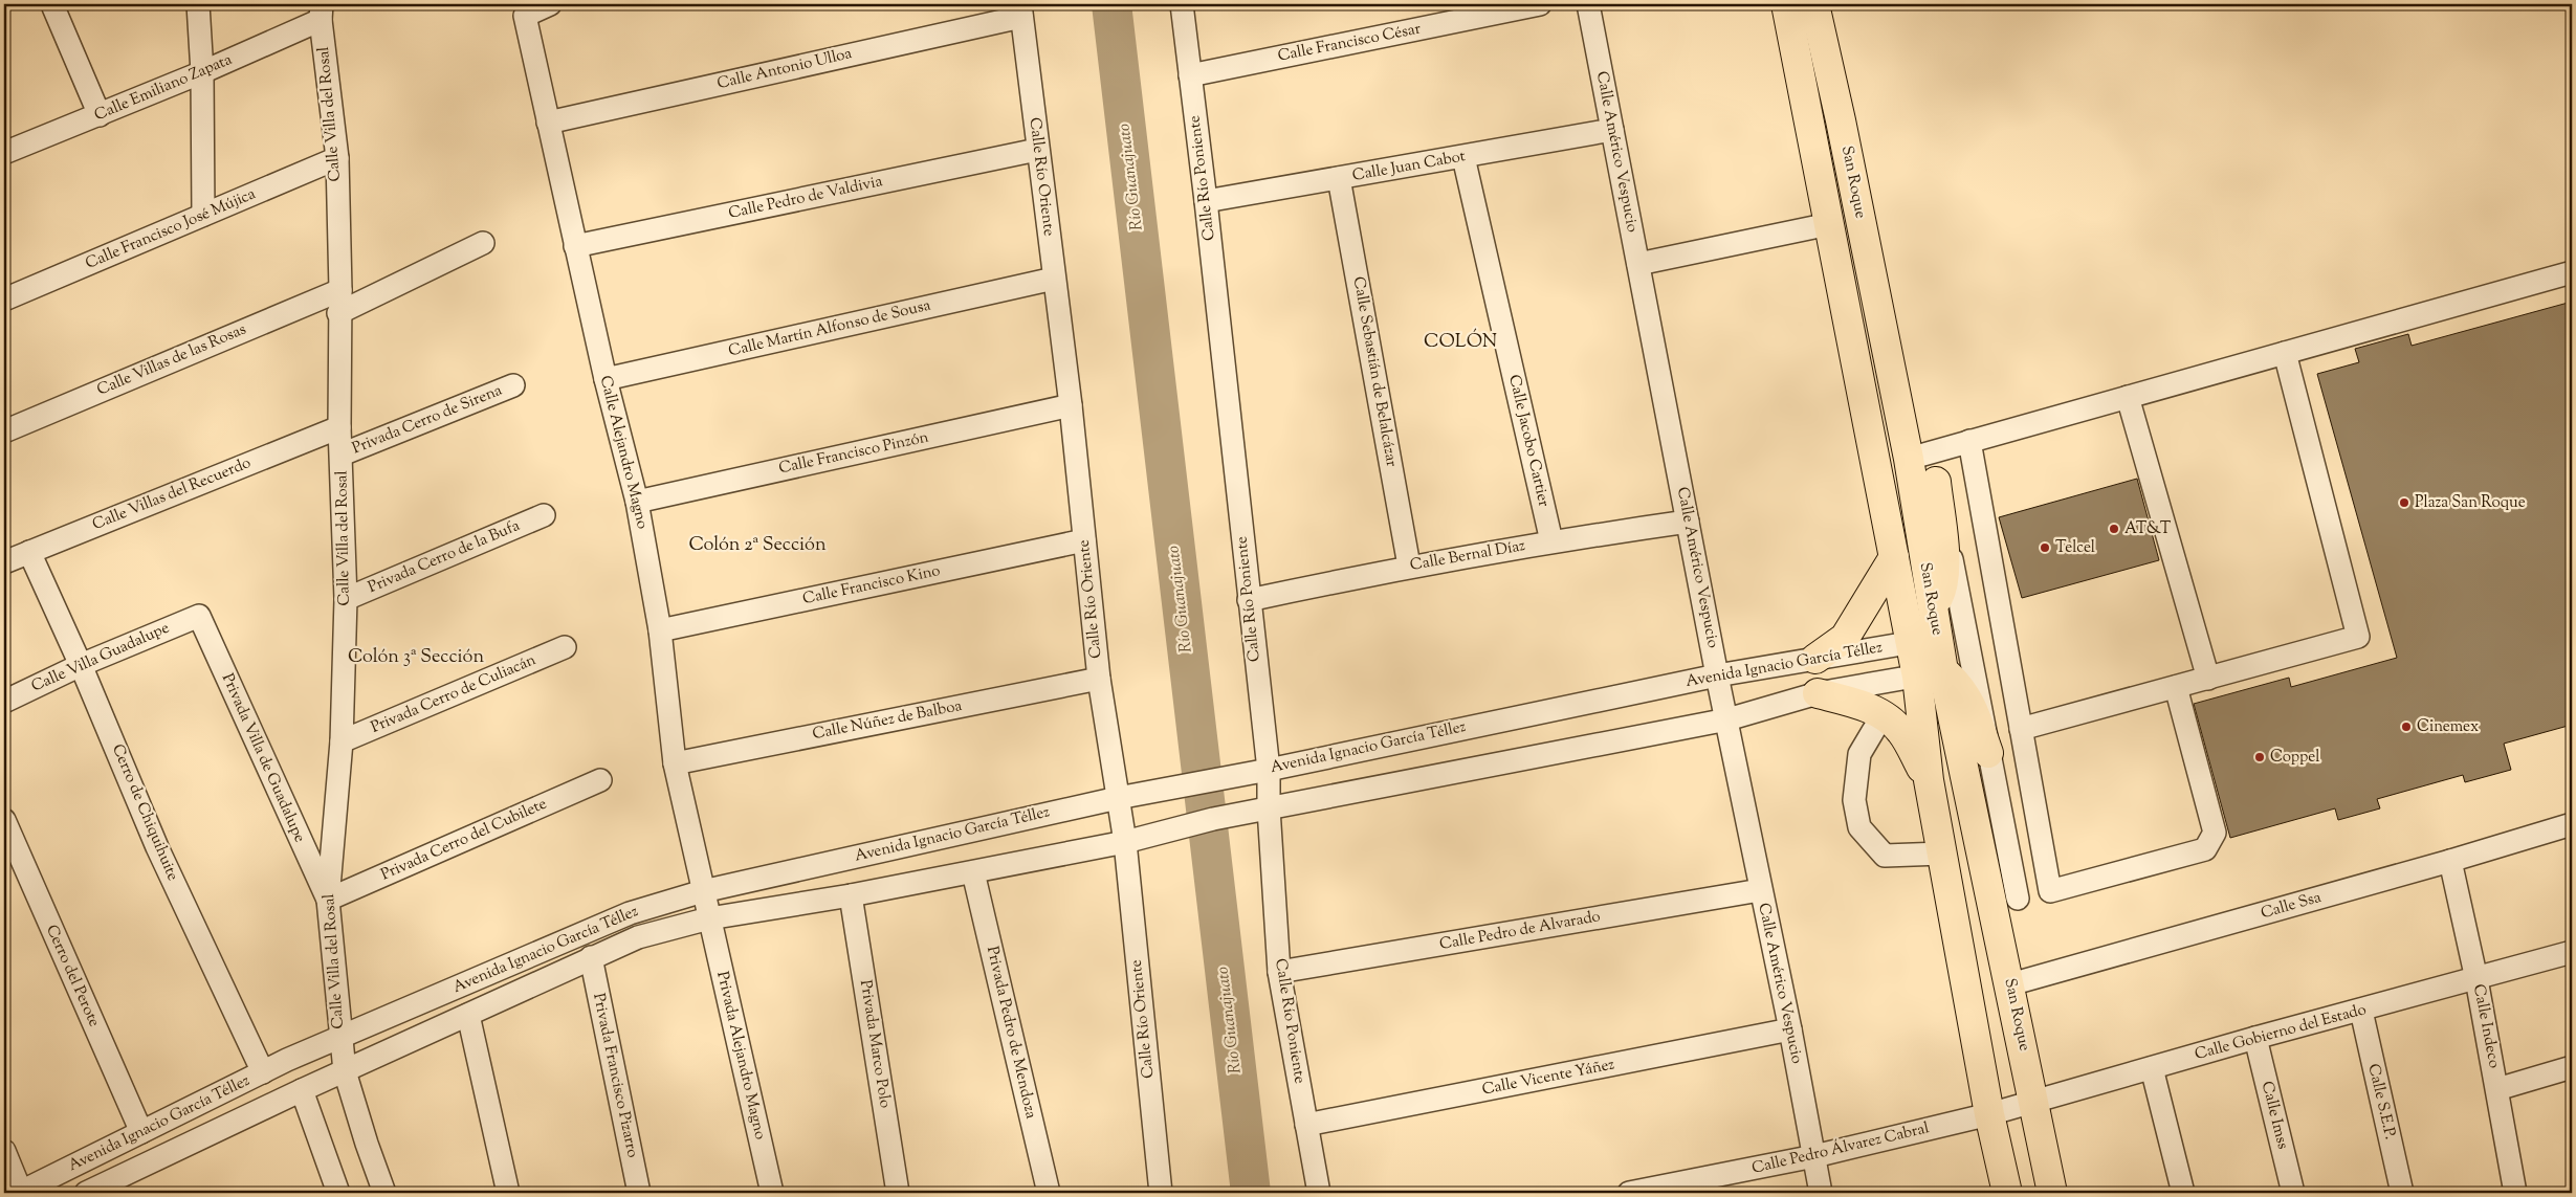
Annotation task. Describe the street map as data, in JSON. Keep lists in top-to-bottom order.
{
  "streets": {
    "main road": ["San Roque"],
    "street": [
      "Calle Francisco César",
      "Calle Antonio Ulloa",
      "Calle Emiliano Zapata",
      "Calle Villa del Rosal",
      "Calle Américo Vespucio",
      "Calle Juan Cabot",
      "Calle Río Oriente",
      "Calle Río Poniente",
      "Calle Pedro de Valdivia",
      "Calle Francisco José Mújica",
      "Calle Martín Alfonso de Sousa",
      "Calle Villas de las Rosas",
      "Calle Sebastián de Belalcázar",
      "Privada Cerro de Sirena",
      "Calle Jacobo Cartier",
      "Calle Alejandro Magno",
      "Calle Francisco Pinzón",
      "Calle Villas del Recuerdo",
      "Calle Bernal Díaz",
      "Privada Cerro de la Bufa",
      "Calle Francisco Kino",
      "Calle Villa Guadalupe",
      "Avenida Ignacio García Téllez",
      "Privada Cerro de Culiacán",
      "Calle Núñez de Balboa",
      "Privada Villa de Guadalupe",
      "Cerro de Chiquihuite",
      "Privada Cerro del Cubilete",
      "Calle Ssa",
      "Calle Pedro de Alvarado",
      "Cerro del Perote",
      "Calle Indeco",
      "Privada Pedro de Mendoza",
      "Calle Gobierno del Estado",
      "Privada Marco Polo",
      "Privada Alejandro Magno",
      "Privada Francisco Pizarro",
      "Calle Vicente Yáñez",
      "Calle S.E.P.",
      "Calle Imss",
      "Calle Pedro Álvarez Cabral"
    ]
  },
  "crossings": [
    ["Calle Francisco César", "Calle Río Poniente"],
    ["Calle Antonio Ulloa", "Calle Río Oriente"],
    ["Calle Antonio Ulloa", "Calle Alejandro Magno"],
    ["Calle Emiliano Zapata", "Calle Villa del Rosal"],
    ["Calle Villa del Rosal", "Calle Francisco José Mújica"],
    ["Calle Villa del Rosal", "Calle Villas de las Rosas"],
    ["Calle Villa del Rosal", "Privada Cerro de Sirena"],
    ["Calle Villa del Rosal", "Calle Villas del Recuerdo"],
    ["Calle Villa del Rosal", "Privada Cerro de la Bufa"],
    ["Calle Villa del Rosal", "Avenida Ignacio García Téllez"],
    ["Calle Villa del Rosal", "Privada Cerro de Culiacán"],
    ["Calle Villa del Rosal", "Privada Villa de Guadalupe"],
    ["Calle Villa del Rosal", "Privada Cerro del Cubilete"],
    ["Calle Américo Vespucio", "Calle Juan Cabot"],
    ["Calle Américo Vespucio", "Calle Bernal Díaz"],
    ["Calle Américo Vespucio", "Avenida Ignacio García Téllez"],
    ["Calle Américo Vespucio", "Calle Pedro de Alvarado"],
    ["Calle Américo Vespucio", "Calle Vicente Yáñez"],
    ["Calle Américo Vespucio", "Calle Pedro Álvarez Cabral"],
    ["Calle Juan Cabot", "Calle Río Poniente"],
    ["Calle Juan Cabot", "Calle Sebastián de Belalcázar"],
    ["Calle Juan Cabot", "Calle Jacobo Cartier"],
    ["Calle Río Oriente", "Calle Pedro de Valdivia"],
    ["Calle Río Oriente", "Calle Martín Alfonso de Sousa"],
    ["Calle Río Oriente", "Calle Francisco Pinzón"],
    ["Calle Río Oriente", "Calle Francisco Kino"],
    ["Calle Río Oriente", "Avenida Ignacio García Téllez"],
    ["Calle Río Oriente", "Calle Núñez de Balboa"],
    ["Calle Río Poniente", "Calle Bernal Díaz"],
    ["Calle Río Poniente", "Avenida Ignacio García Téllez"],
    ["Calle Río Poniente", "Calle Pedro de Alvarado"],
    ["Calle Río Poniente", "Calle Vicente Yáñez"],
    ["San Roque", "Avenida Ignacio García Téllez"],
    ["San Roque", "Calle Ssa"],
    ["San Roque", "Calle Gobierno del Estado"],
    ["San Roque", "Calle Pedro Álvarez Cabral"],
    ["Calle Pedro de Valdivia", "Calle Alejandro Magno"],
    ["Calle Martín Alfonso de Sousa", "Calle Alejandro Magno"],
    ["Calle Sebastián de Belalcázar", "Calle Bernal Díaz"],
    ["Calle Jacobo Cartier", "Calle Bernal Díaz"],
    ["Calle Alejandro Magno", "Calle Francisco Pinzón"],
    ["Calle Alejandro Magno", "Calle Francisco Kino"],
    ["Calle Alejandro Magno", "Avenida Ignacio García Téllez"],
    ["Calle Alejandro Magno", "Calle Núñez de Balboa"],
    ["Calle Alejandro Magno", "Privada Alejandro Magno"],
    ["Calle Villas del Recuerdo", "Cerro de Chiquihuite"],
    ["Calle Villa Guadalupe", "Privada Villa de Guadalupe"],
    ["Calle Villa Guadalupe", "Cerro de Chiquihuite"],
    ["Avenida Ignacio García Téllez", "Cerro de Chiquihuite"],
    ["Avenida Ignacio García Téllez", "Cerro del Perote"],
    ["Avenida Ignacio García Téllez", "Privada Pedro de Mendoza"],
    ["Avenida Ignacio García Téllez", "Privada Marco Polo"],
    ["Avenida Ignacio García Téllez", "Privada Alejandro Magno"],
    ["Avenida Ignacio García Téllez", "Privada Francisco Pizarro"],
    ["Privada Villa de Guadalupe", "Privada Cerro del Cubilete"],
    ["Calle Ssa", "Calle Indeco"],
    ["Calle Indeco", "Calle Gobierno del Estado"],
    ["Calle Gobierno del Estado", "Calle S.E.P."],
    ["Calle Gobierno del Estado", "Calle Imss"],
    ["Calle Gobierno del Estado", "Calle Pedro Álvarez Cabral"]
  ],
  "districts": ["COLÓN", "Colón 2ª Sección", "Colón 3ª Sección"],
  "water": ["Río Guanajuato"],
  "places": [
    "Plaza San Roque",
    "AT&T",
    "Telcel",
    "Cinemex",
    "Coppel"
  ]
}
